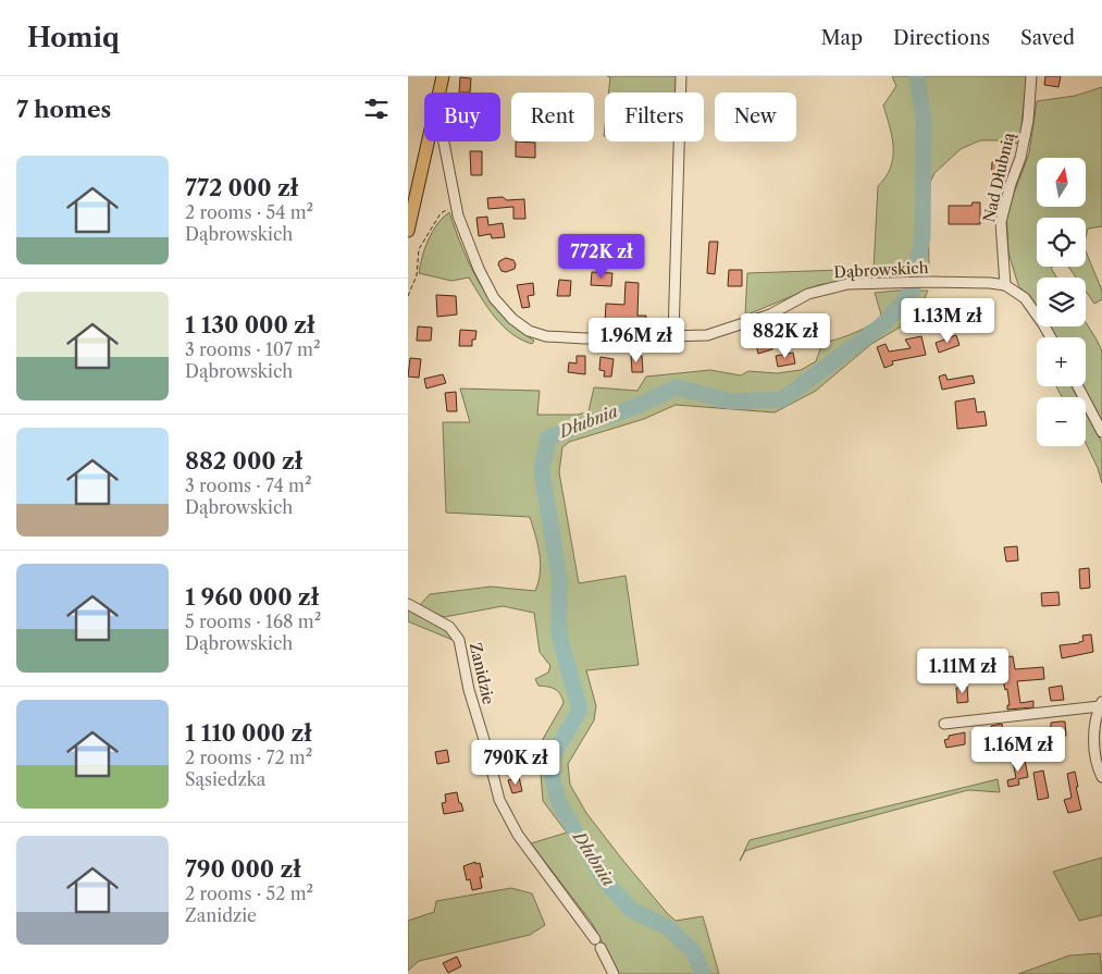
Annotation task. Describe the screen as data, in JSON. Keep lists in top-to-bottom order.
{
  "streets": {
    "street": ["Nad Dłubnią", "Dąbrowskich", "Zanidzie"]
  },
  "crossings": [
    ["Nad Dłubnią", "Dąbrowskich"]
  ],
  "water": ["Dłubnia"],
  "north": "top",
  "page": {
    "header": "Homiq",
    "nav": ["Map", "Directions", "Saved"],
    "heading": "7 homes",
    "chip": [
      "Buy",
      "Rent",
      "Filters",
      "New"
    ],
    "list": [
      {
        "name": "772 000 zł",
        "note": "2 rooms · 54 m² · Dąbrowskich"
      },
      {
        "name": "1 130 000 zł",
        "note": "3 rooms · 107 m² · Dąbrowskich"
      },
      {
        "name": "882 000 zł",
        "note": "3 rooms · 74 m² · Dąbrowskich"
      },
      {
        "name": "1 960 000 zł",
        "note": "5 rooms · 168 m² · Dąbrowskich"
      },
      {
        "name": "1 110 000 zł",
        "note": "2 rooms · 72 m² · Sąsiedzka"
      },
      {
        "name": "790 000 zł",
        "note": "2 rooms · 52 m² · Zanidzie"
      }
    ],
    "map_buttons": ["+", "−"],
    "price": [
      "772K zł",
      "1.13M zł",
      "882K zł",
      "1.96M zł",
      "1.11M zł",
      "1.16M zł",
      "790K zł"
    ]
  }
}
